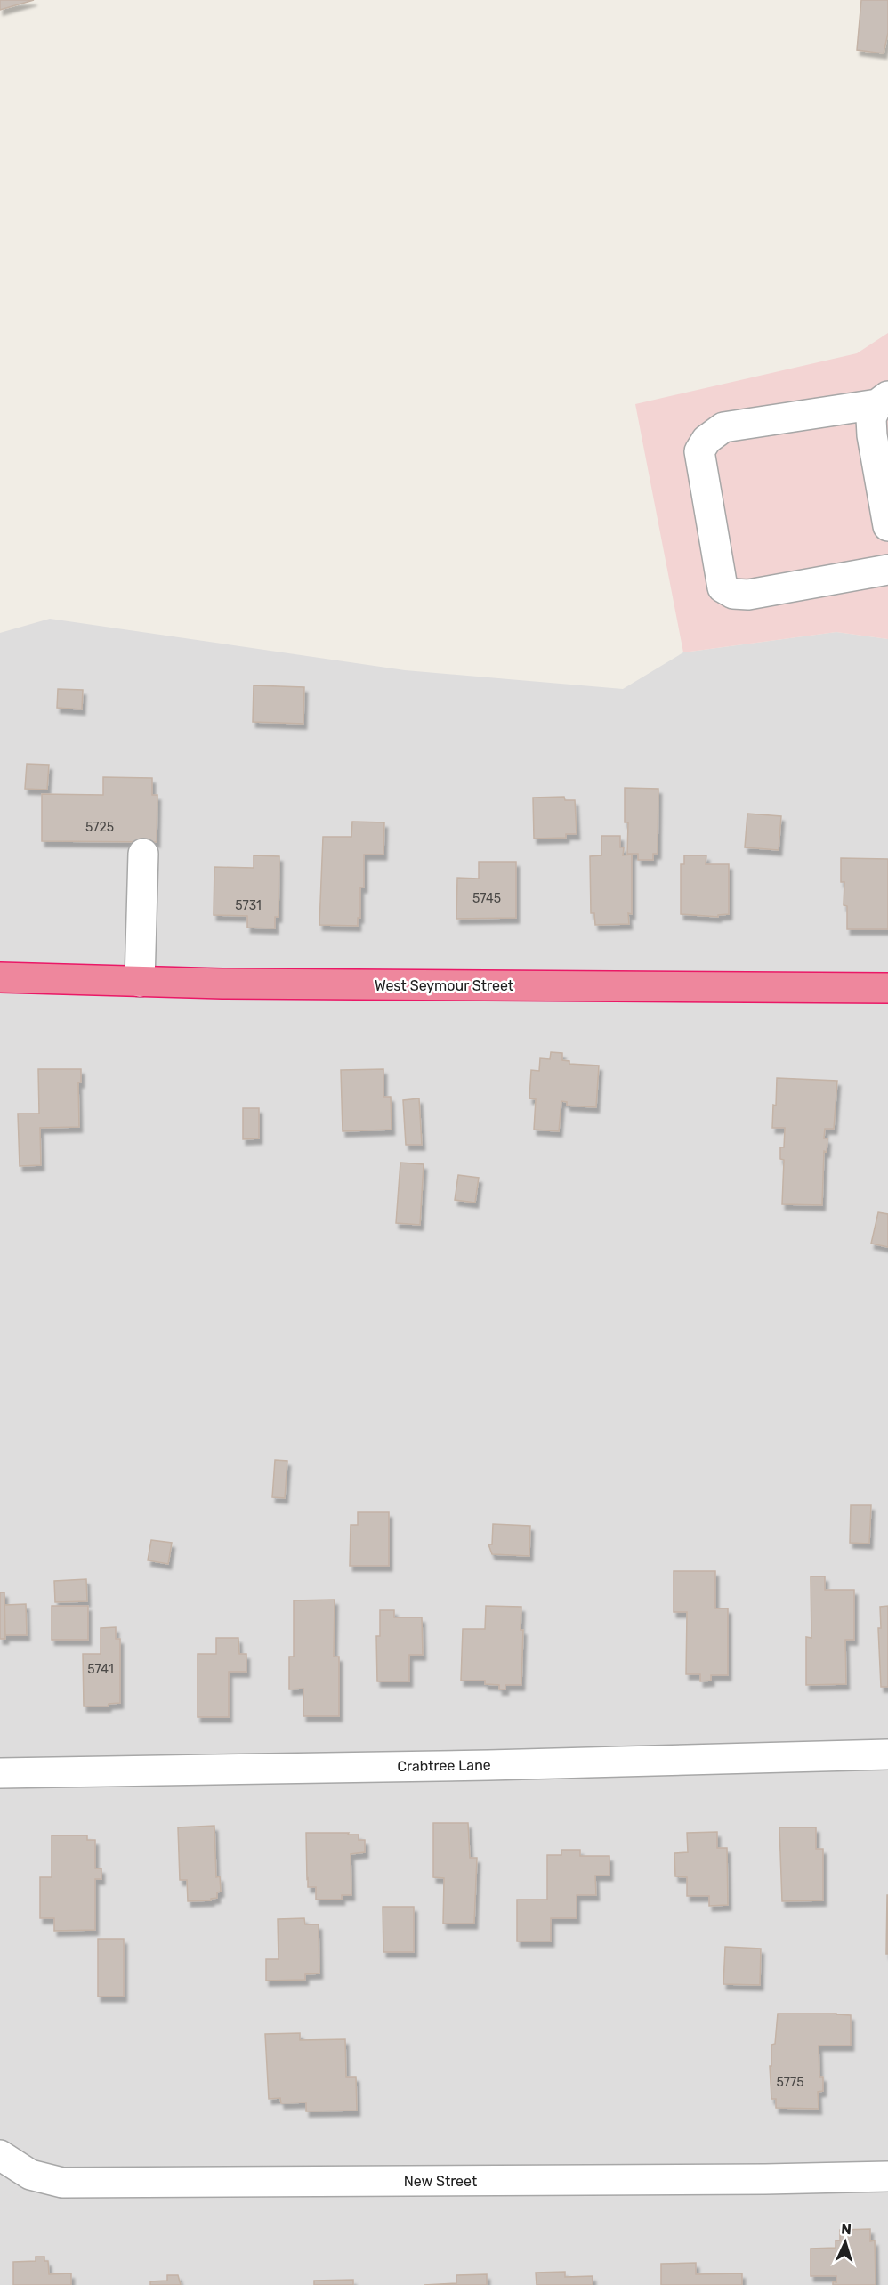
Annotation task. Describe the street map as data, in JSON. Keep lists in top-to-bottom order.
{
  "streets": {
    "highway": ["West Seymour Street"],
    "street": ["Crabtree Lane", "New Street"]
  },
  "house_numbers": [
    "5725",
    "5745",
    "5731",
    "5741",
    "5775"
  ],
  "north": "top"
}
